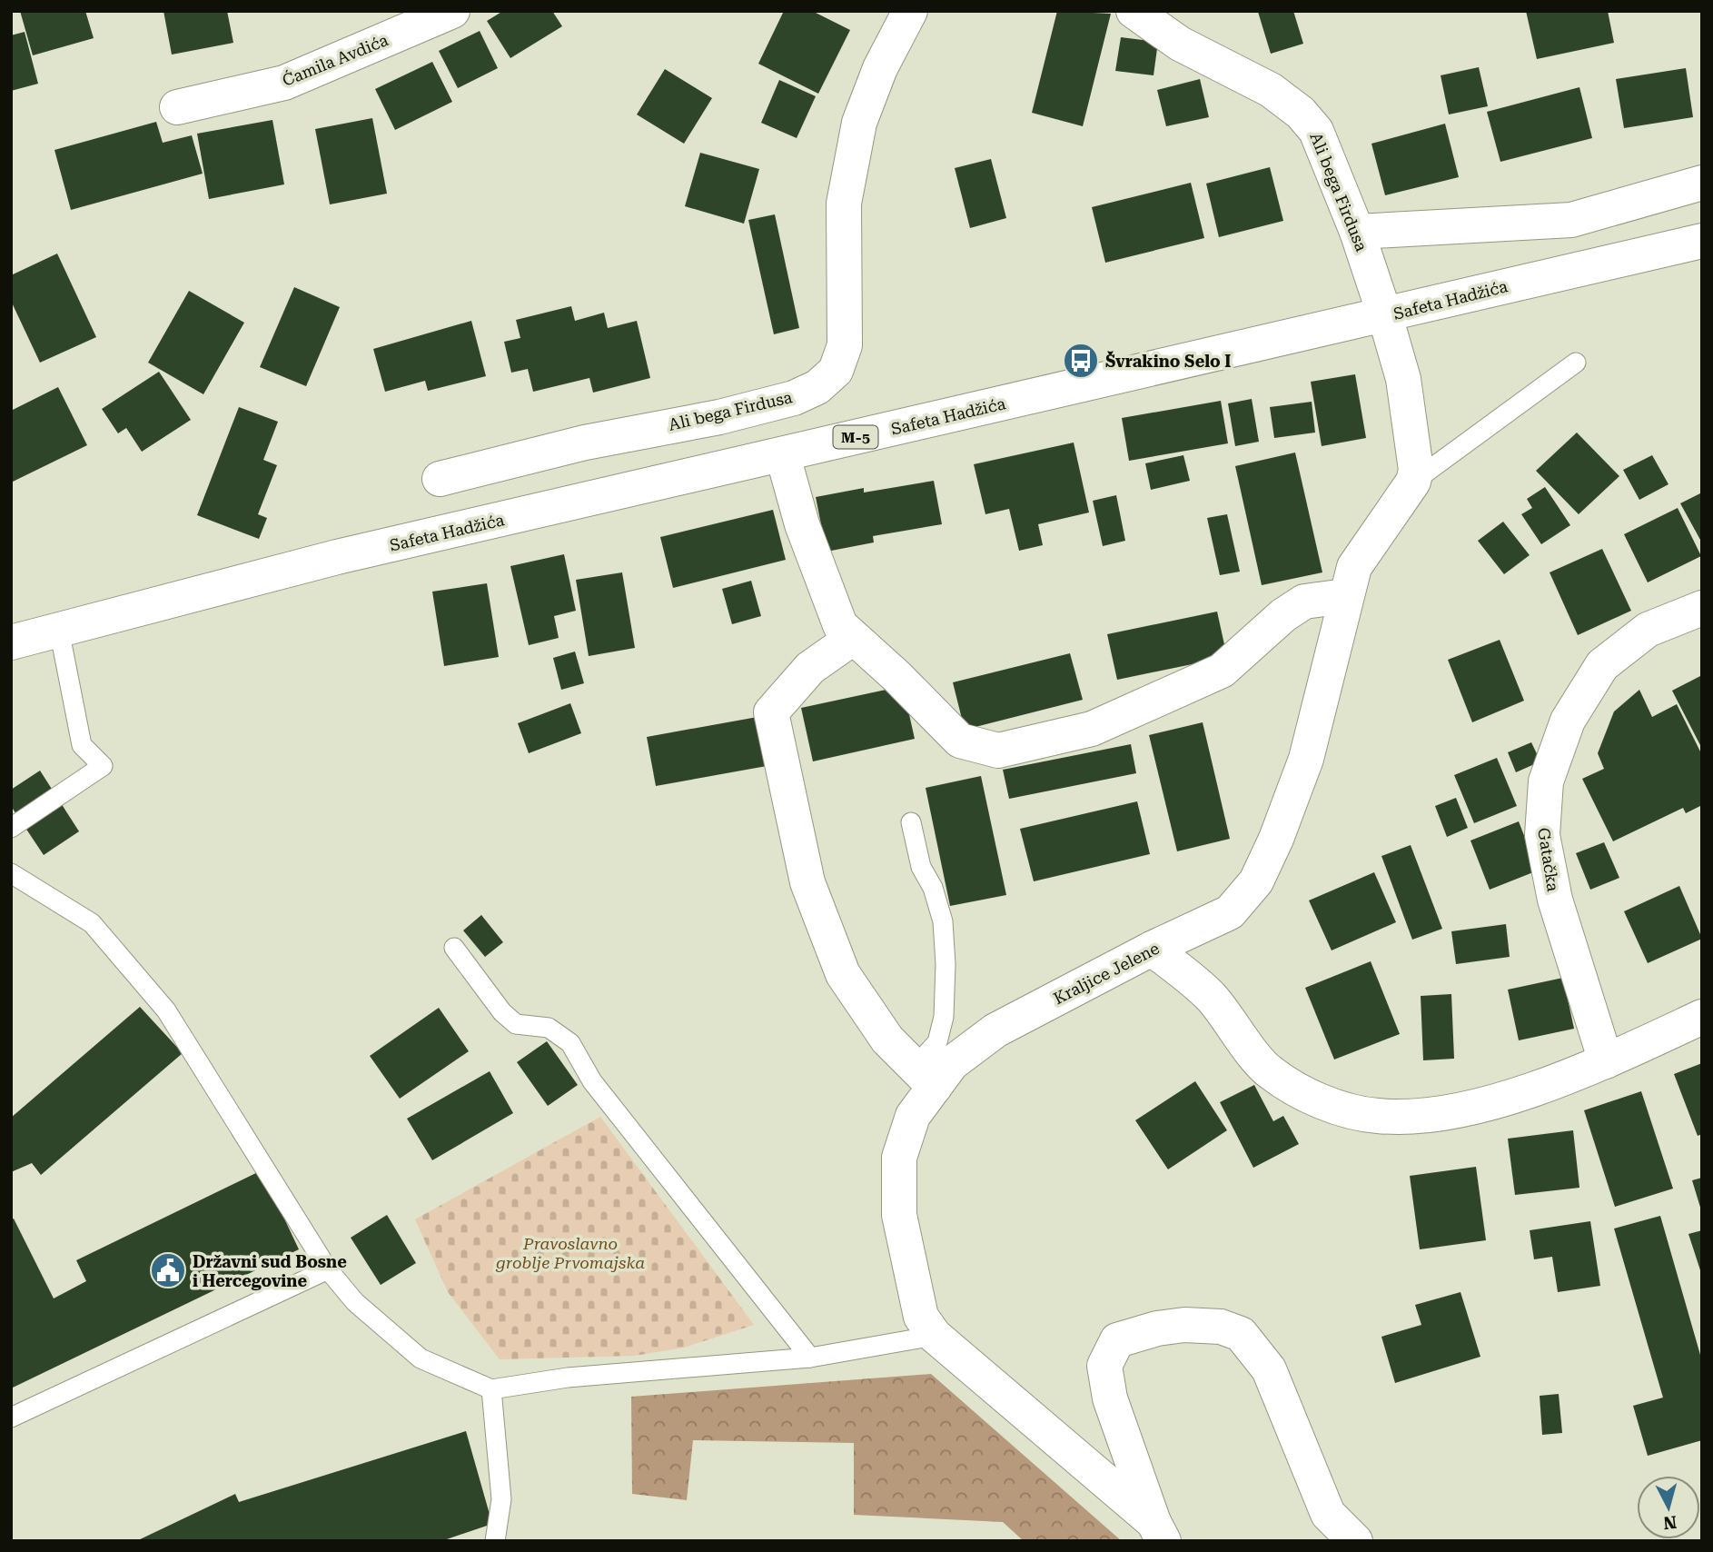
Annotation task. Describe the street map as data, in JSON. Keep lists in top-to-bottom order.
{
  "streets": {
    "street": [
      "Ćamila Avdića",
      "Ali bega Firdusa",
      "Safeta Hadžića",
      "M-5",
      "Gatačka",
      "Kraljice Jelene"
    ]
  },
  "crossings": [
    ["Ali bega Firdusa", "Safeta Hadžića"]
  ],
  "parks": ["Pravoslavno groblje Prvomajska"],
  "places": {
    "bus stop": ["Švrakino Selo I"],
    "public building": ["Državni sud Bosne i Hercegovine"]
  },
  "north": "bottom"
}
